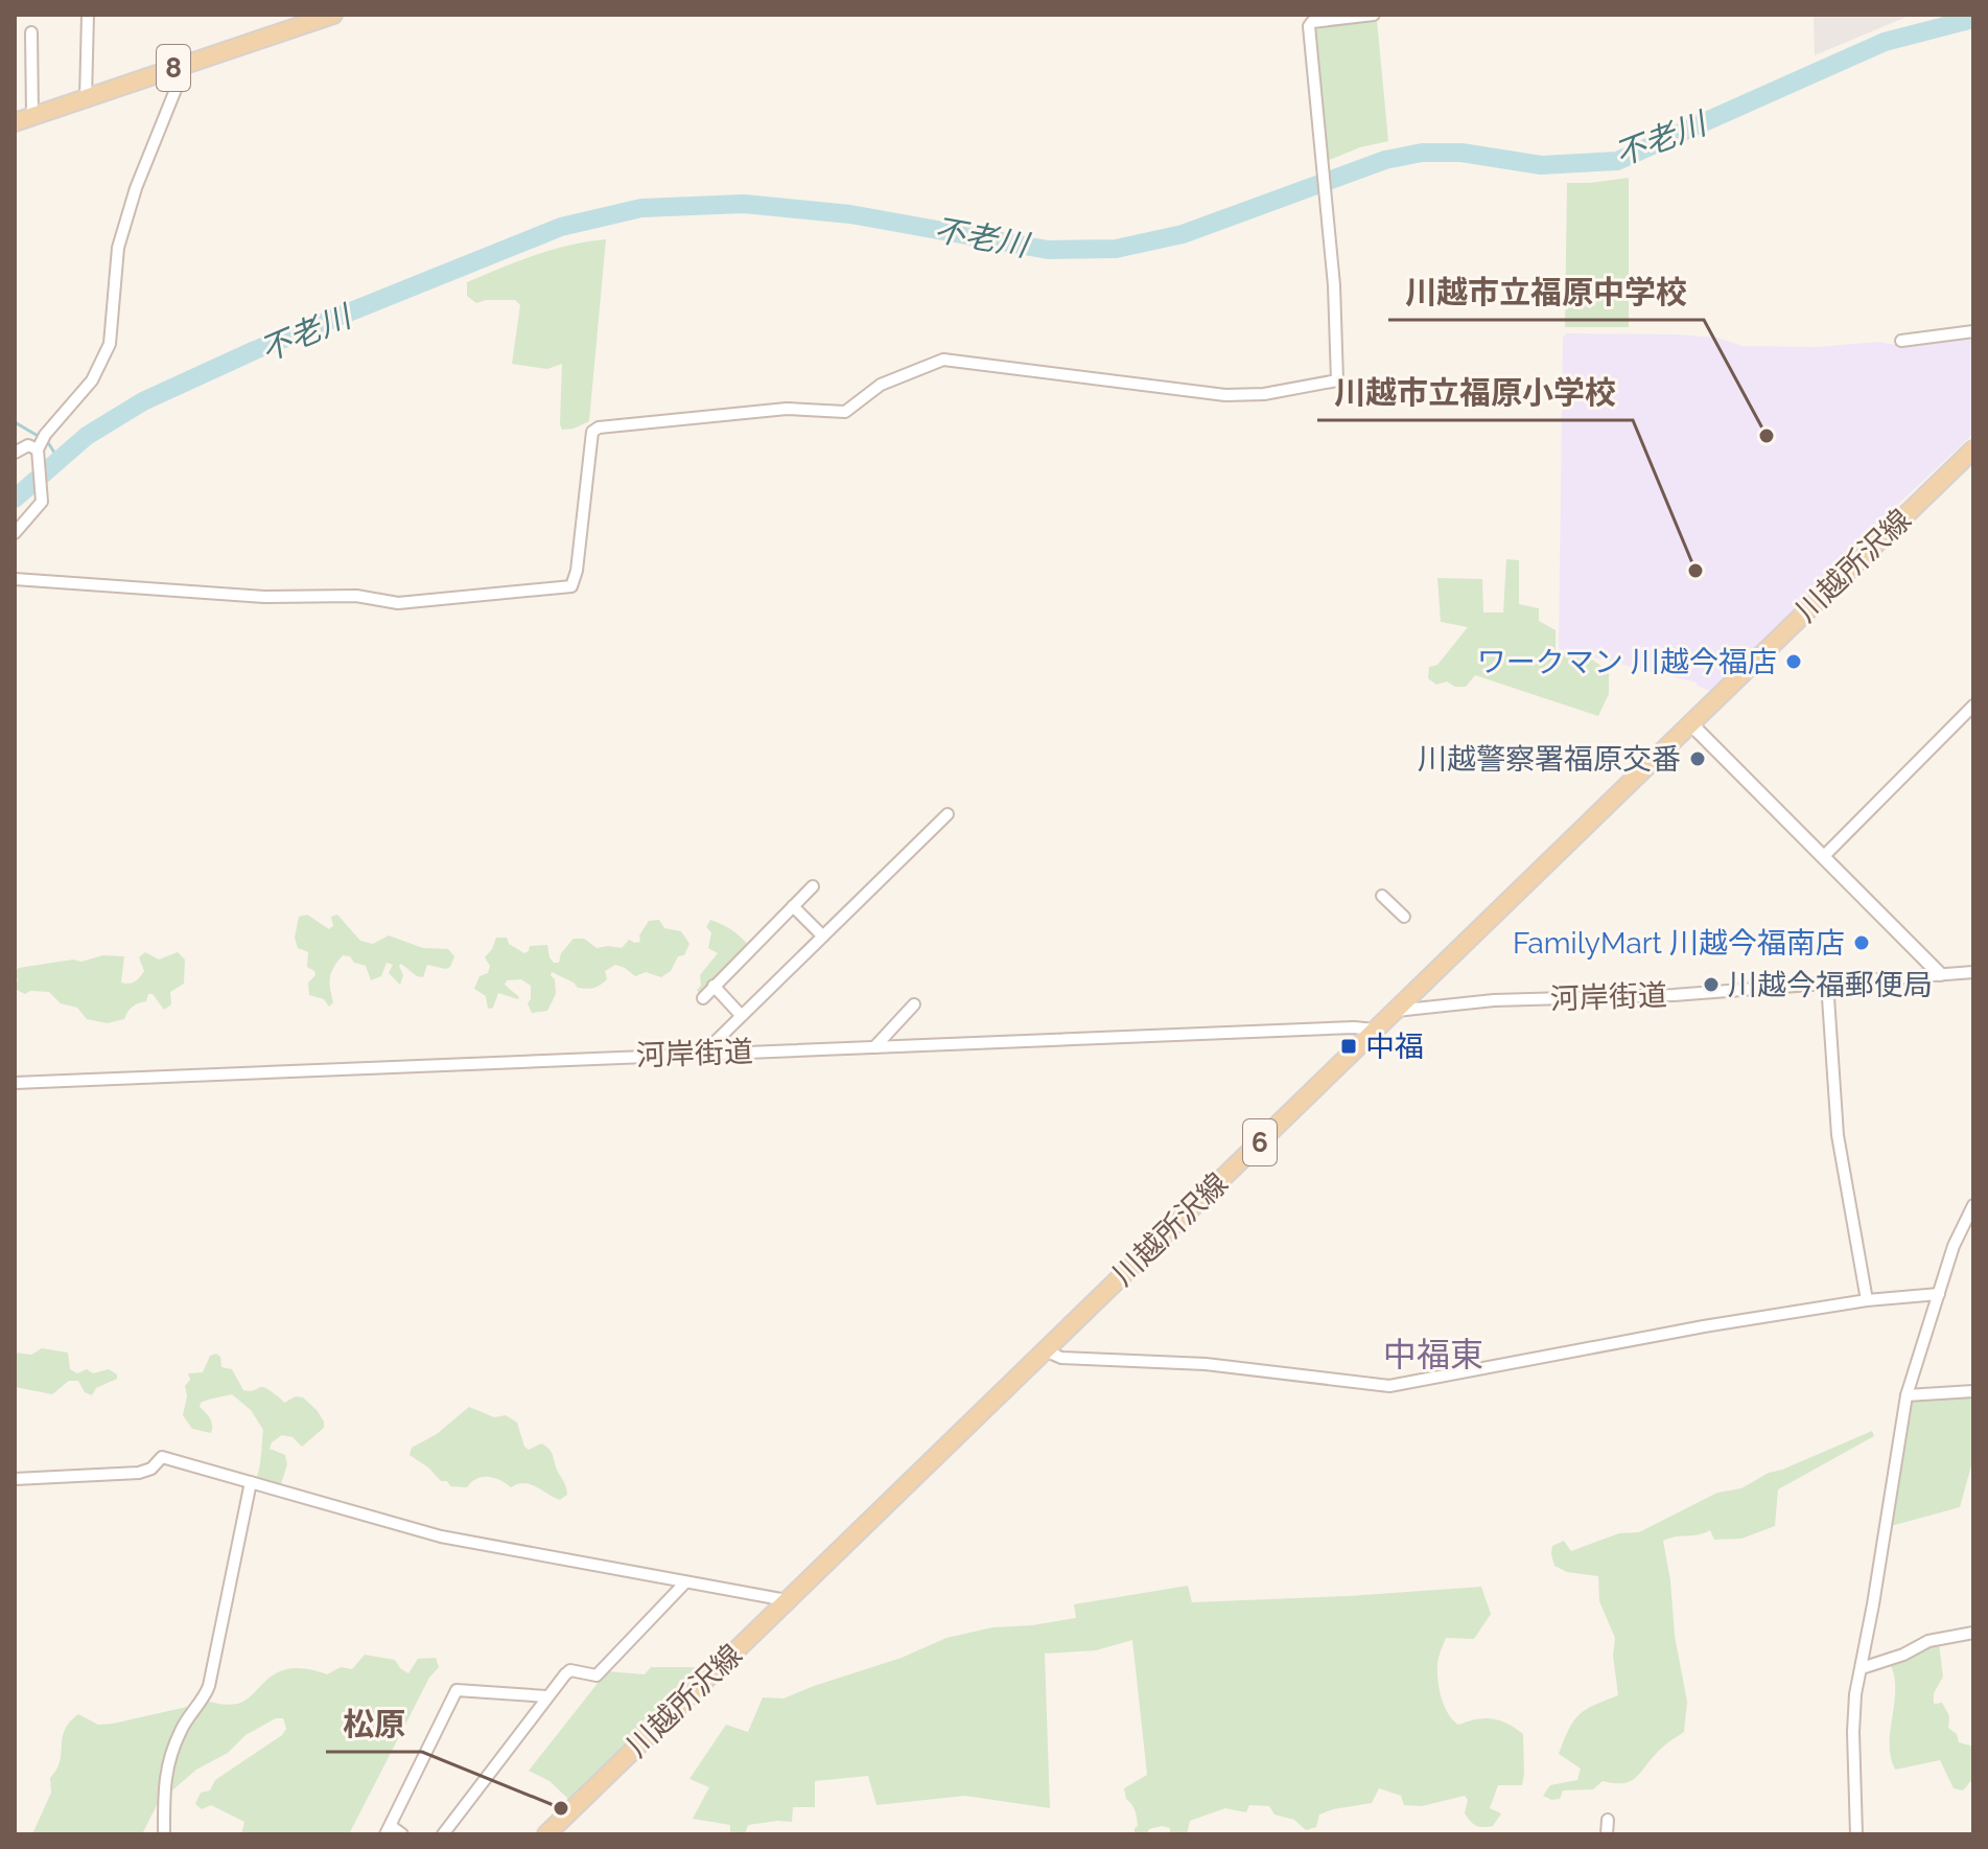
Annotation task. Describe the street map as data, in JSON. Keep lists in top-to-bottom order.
{
  "streets": {
    "main road": ["8", "川越所沢線", "6"],
    "street": ["河岸街道"]
  },
  "crossings": [
    ["川越所沢線", "河岸街道"]
  ],
  "districts": ["中福東"],
  "water": ["不老川"],
  "places": {
    "other": [
      "川越市立福原中学校",
      "川越市立福原小学校",
      "ワークマン 川越今福店",
      "川越警察署福原交番",
      "FamilyMart 川越今福南店",
      "川越今福郵便局",
      "松原"
    ],
    "transit": ["中福"]
  }
}
